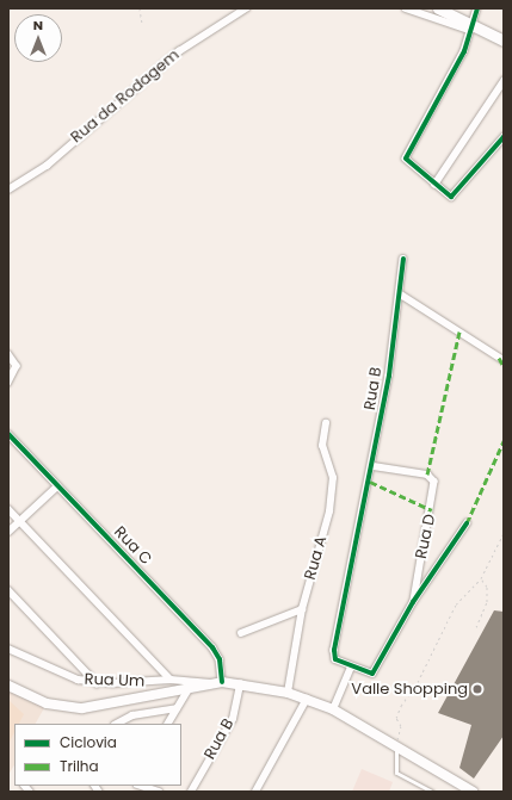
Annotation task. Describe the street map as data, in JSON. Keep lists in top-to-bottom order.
{
  "streets": {
    "street": [
      "Rua da Rodagem",
      "Rua B",
      "Rua D",
      "Rua C",
      "Rua A",
      "Rua Um"
    ]
  },
  "crossings": [
    ["Rua B", "Rua D"]
  ],
  "places": ["Valle Shopping"],
  "legend": ["Ciclovia", "Trilha"],
  "north": "top"
}
